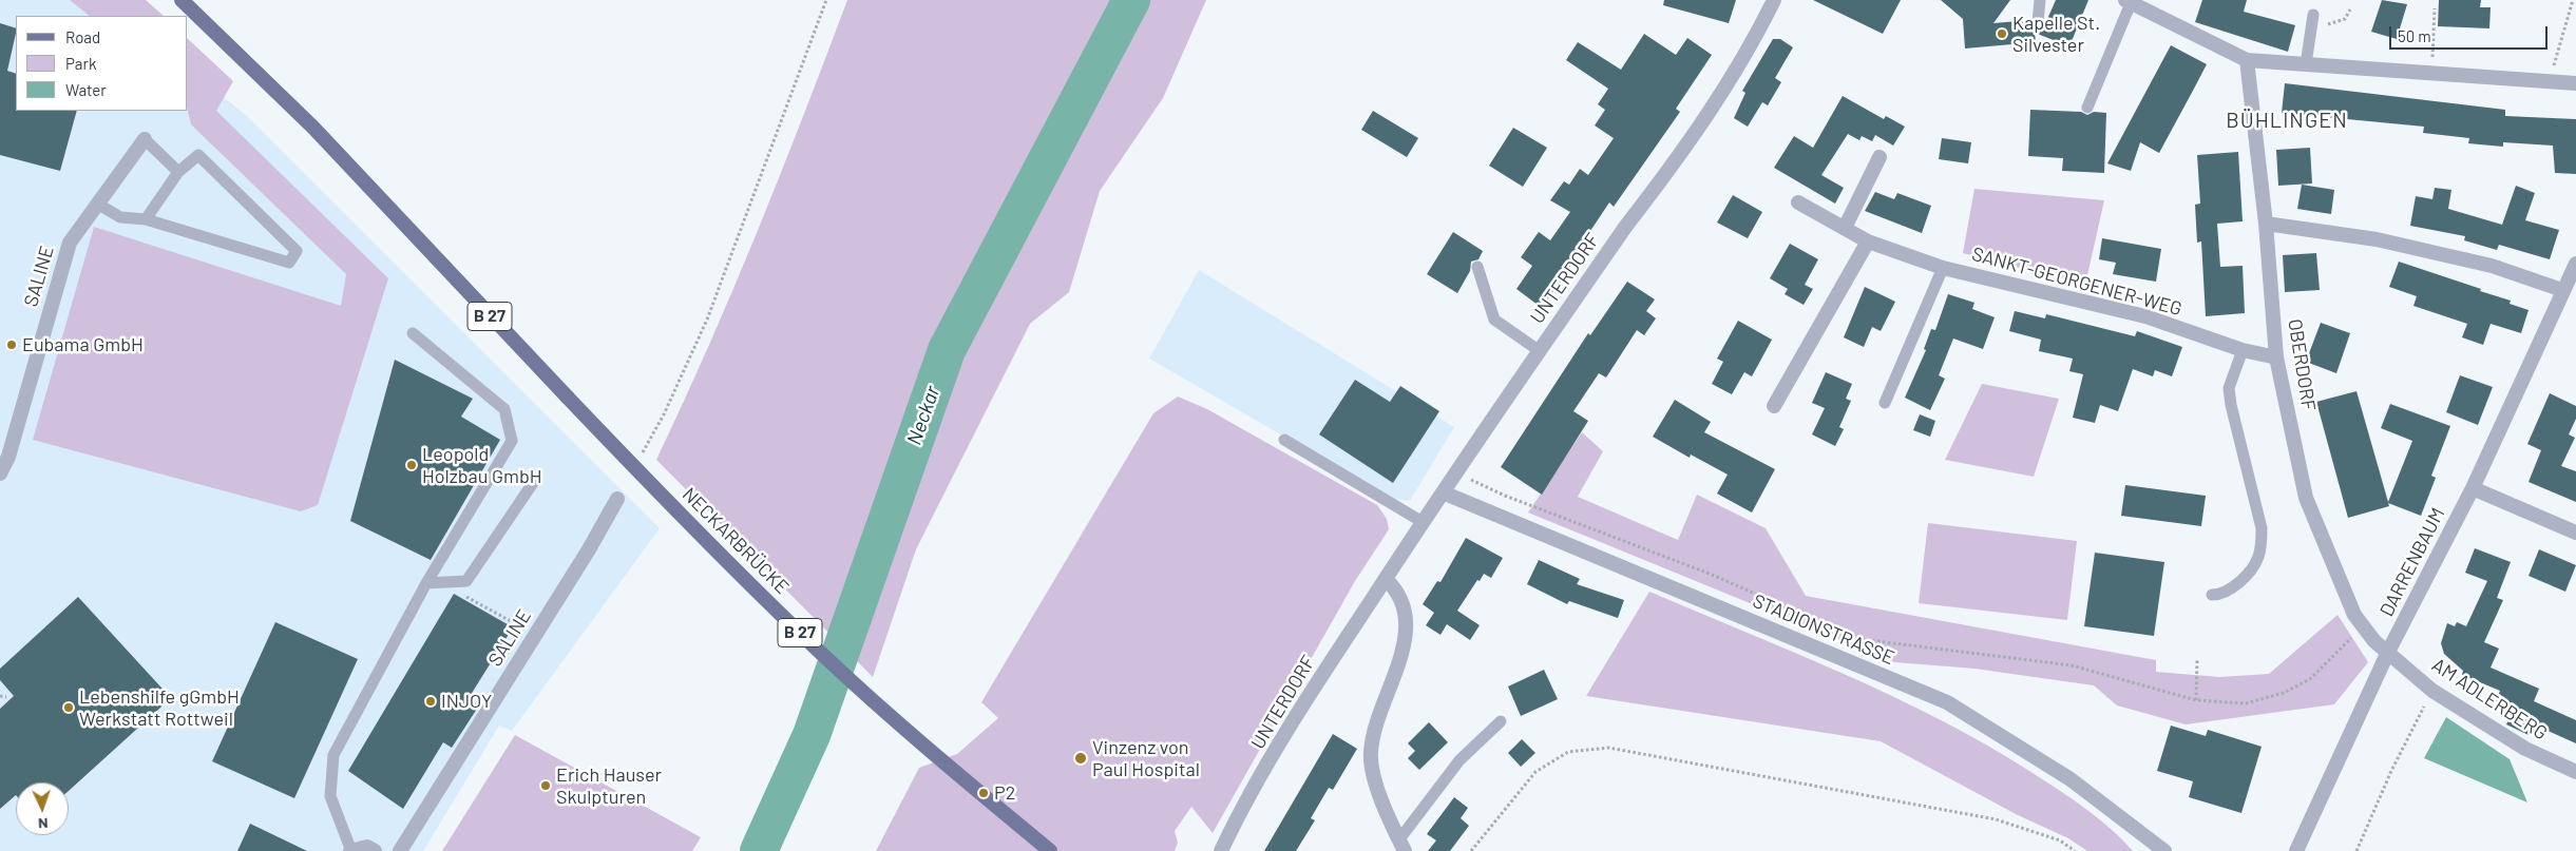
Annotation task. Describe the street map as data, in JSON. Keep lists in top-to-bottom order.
{
  "streets": {
    "main road": ["B 27", "NECKARBRÜCKE"],
    "street": [
      "SALINE",
      "UNTERDORF",
      "SANKT-GEORGENER-WEG",
      "OBERDORF",
      "DARRENBAUM",
      "STADIONSTRASSE",
      "AM ADLERBERG"
    ]
  },
  "crossings": [
    ["UNTERDORF", "STADIONSTRASSE"],
    ["SANKT-GEORGENER-WEG", "OBERDORF"],
    ["OBERDORF", "DARRENBAUM"],
    ["OBERDORF", "AM ADLERBERG"],
    ["DARRENBAUM", "AM ADLERBERG"]
  ],
  "districts": ["BÜHLINGEN"],
  "water": ["Neckar"],
  "places": [
    "Kapelle St. Silvester",
    "Eubama GmbH",
    "Leopold Holzbau GmbH",
    "INJOY",
    "Lebenshilfe gGmbH Werkstatt Rottweil",
    "Vinzenz von Paul Hospital",
    "Erich Hauser Skulpturen",
    "P2"
  ],
  "legend": ["Road", "Park", "Water"],
  "scale_bar": "50 m",
  "north": "bottom"
}
